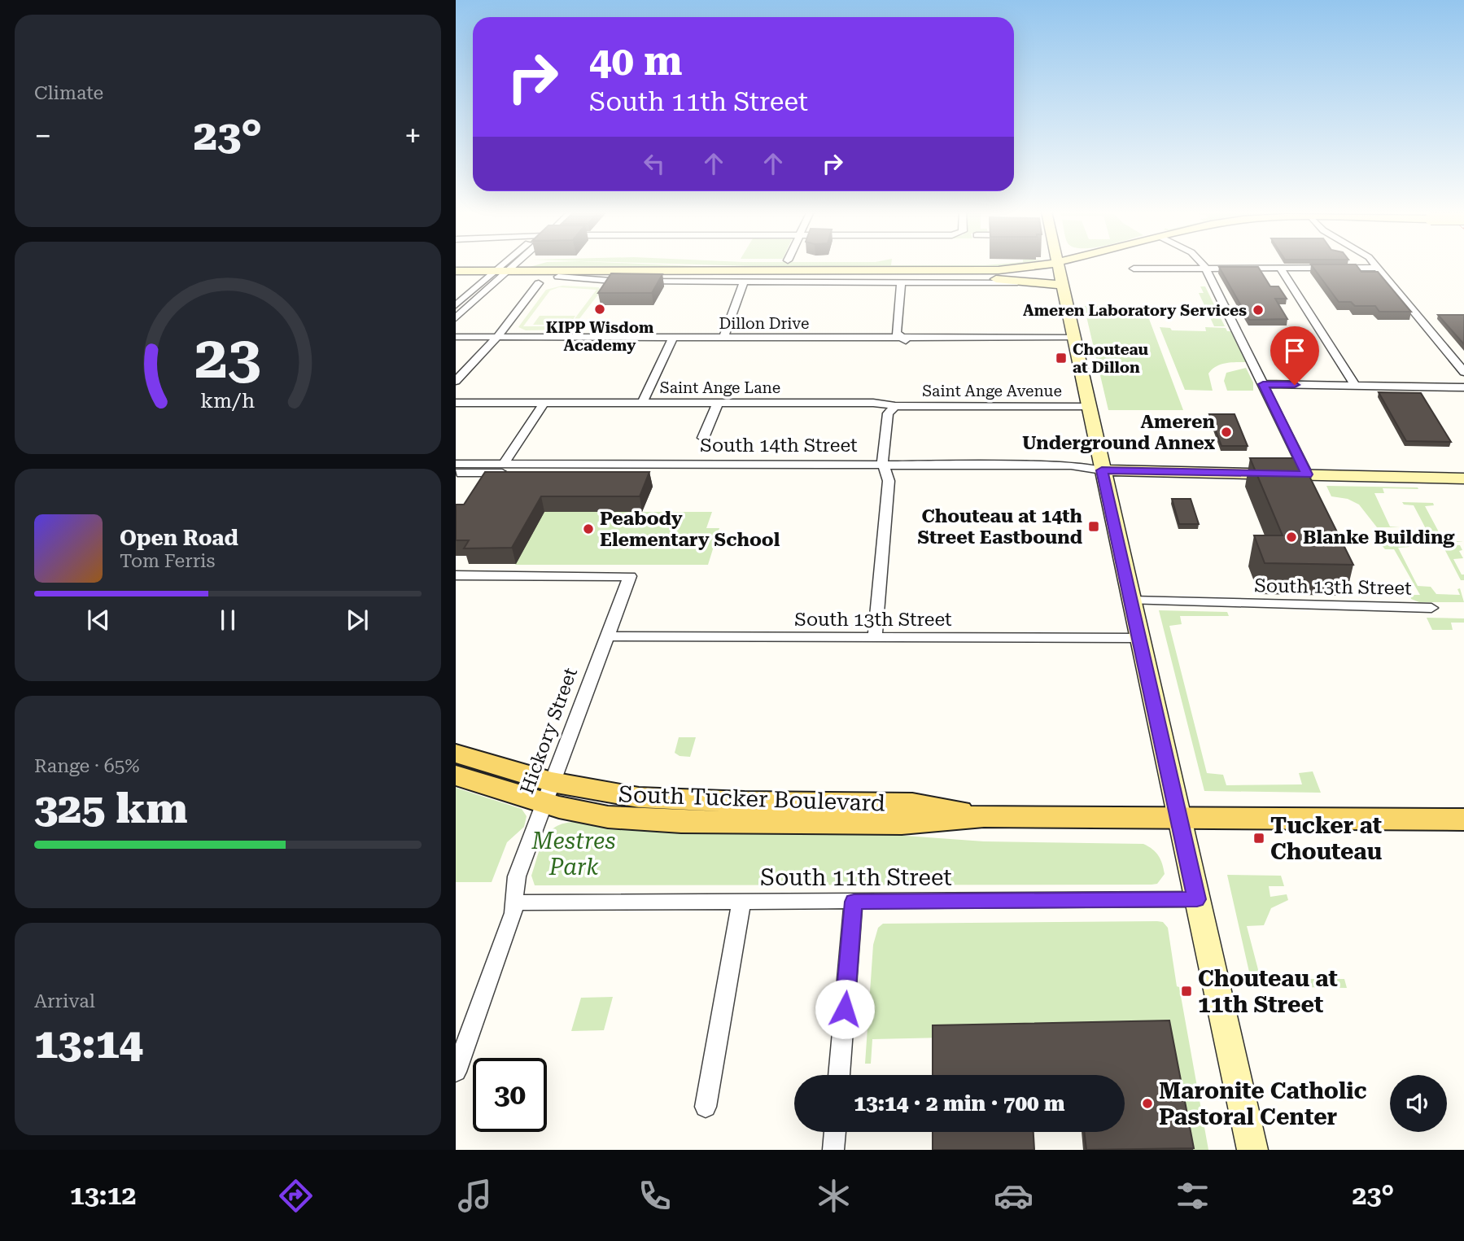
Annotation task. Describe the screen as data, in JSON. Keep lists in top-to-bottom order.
{
  "streets": {
    "main road": ["South 14th Street", "South Tucker Boulevard"],
    "street": [
      "Dillon Drive",
      "Saint Ange Lane",
      "Saint Ange Avenue",
      "South 13th Street",
      "Hickory Street",
      "South 11th Street"
    ]
  },
  "crossings": [
    ["Saint Ange Lane", "Saint Ange Avenue"],
    ["South 13th Street", "Hickory Street"],
    ["Hickory Street", "South Tucker Boulevard"],
    ["Hickory Street", "South 11th Street"]
  ],
  "parks": ["Mestres Park"],
  "places": {
    "other": [
      "KIPP Wisdom Academy",
      "Ameren Laboratory Services",
      "Ameren Underground Annex",
      "Peabody Elementary School",
      "Blanke Building",
      "Maronite Catholic Pastoral Center"
    ],
    "transit": [
      "Chouteau at Dillon",
      "Chouteau at 14th Street Eastbound",
      "Tucker at Chouteau",
      "Chouteau at 11th Street"
    ]
  },
  "page": {
    "tile": [
      "Climate",
      ["Range · 65%", "325 km"],
      ["Arrival", "13:14"]
    ],
    "turn": ["40 m", "South 11th Street"],
    "heat": ["−", "23°", "+"],
    "song": ["Open Road", "Tom Ferris"],
    "limit": "30",
    "trip": "13:14 · 2 min · 700 m",
    "tabs": ["13:12", "23°"],
    "gauge": ["23", "km/h"]
  }
}
